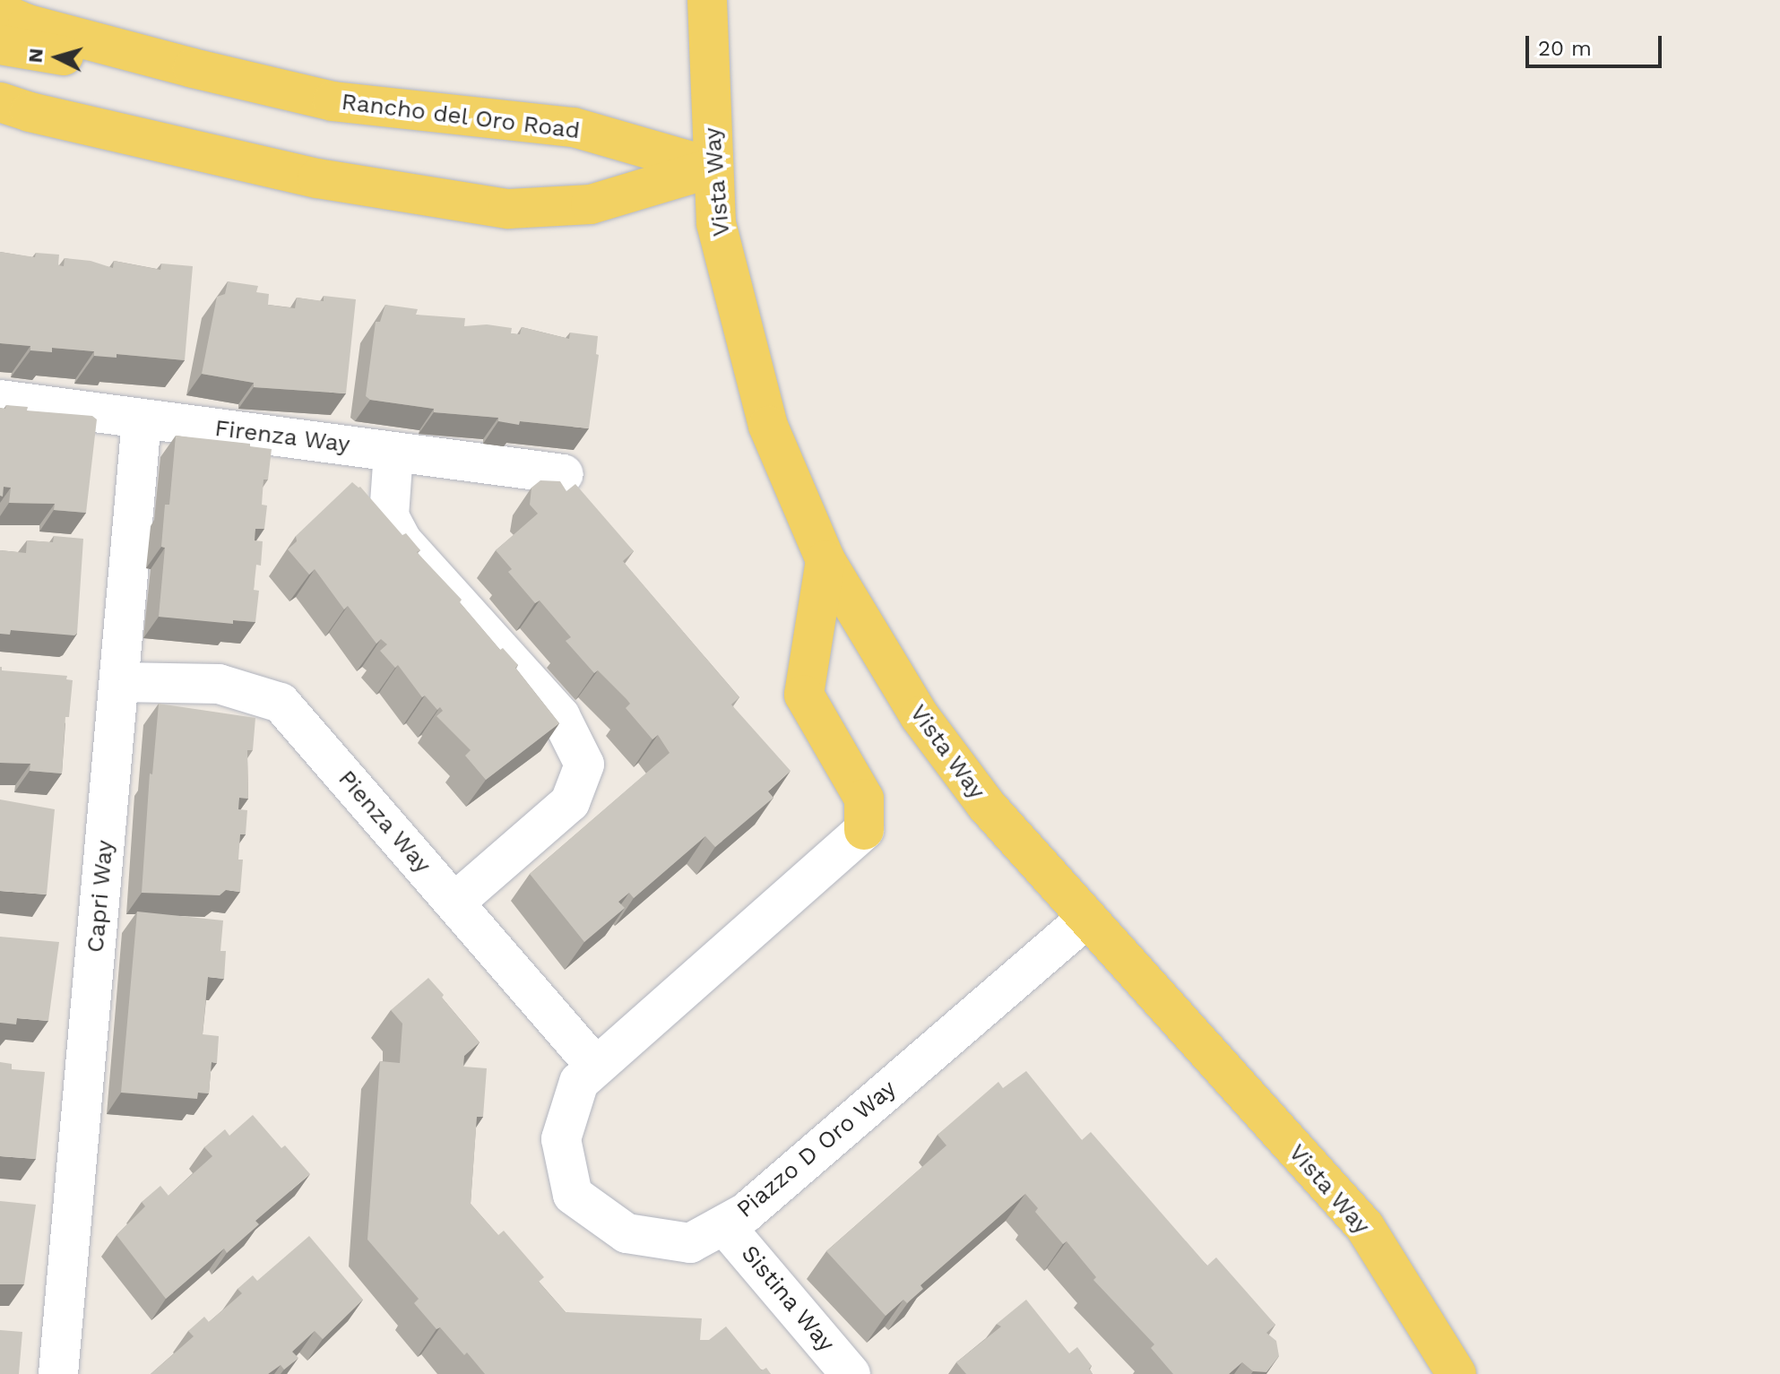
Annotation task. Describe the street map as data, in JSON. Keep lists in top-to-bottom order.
{
  "streets": {
    "main road": ["Rancho del Oro Road", "Vista Way"],
    "street": [
      "Firenza Way",
      "Pienza Way",
      "Capri Way",
      "Piazzo D Oro Way",
      "Sistina Way"
    ]
  },
  "crossings": [
    ["Rancho del Oro Road", "Vista Way"],
    ["Vista Way", "Piazzo D Oro Way"],
    ["Firenza Way", "Capri Way"],
    ["Pienza Way", "Capri Way"],
    ["Pienza Way", "Piazzo D Oro Way"],
    ["Piazzo D Oro Way", "Sistina Way"]
  ],
  "scale_bar": "20 m",
  "north": "left"
}
